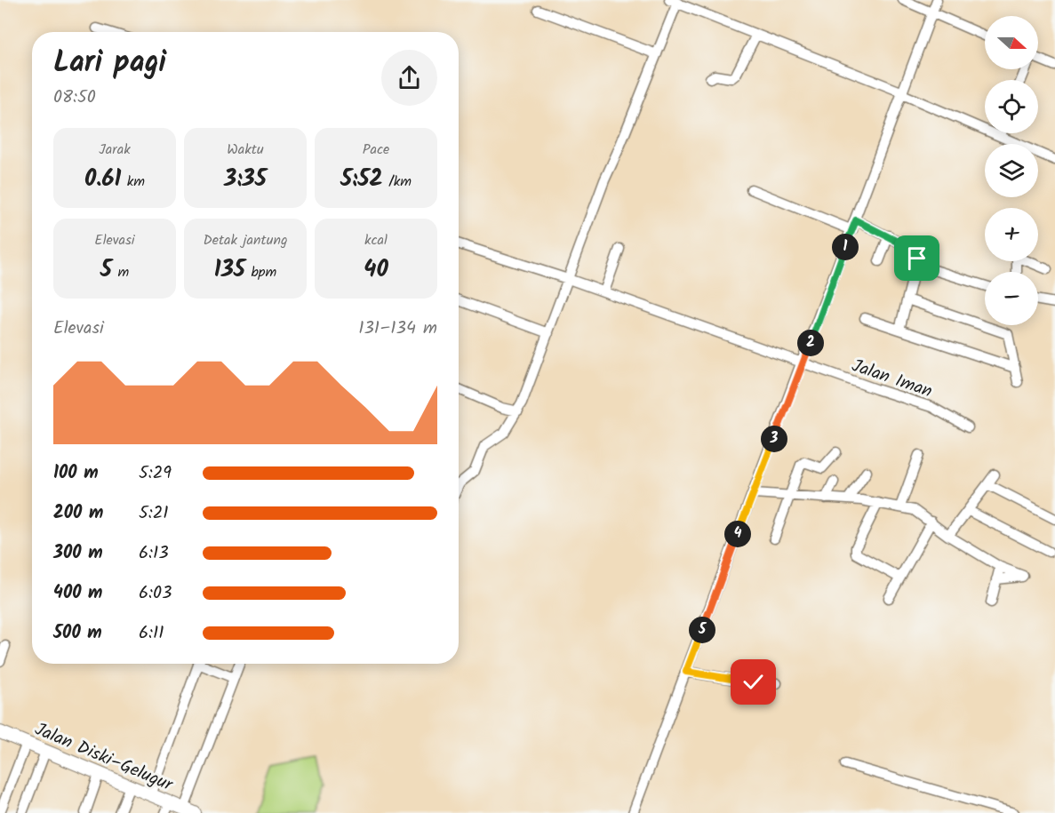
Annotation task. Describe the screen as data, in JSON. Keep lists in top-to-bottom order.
{
  "streets": {
    "main road": ["Jalan Diski–Gelugur"],
    "street": ["Jalan Iman"]
  },
  "north": "right",
  "page": {
    "map_buttons": ["+", "−"],
    "heading": ["Lari pagi", "08:50"],
    "stats": [
      ["Jarak", "0.61 km"],
      ["Waktu", "3:35"],
      ["Pace", "5:52 /km"],
      ["Elevasi", "5 m"],
      ["Detak jantung", "135 bpm"],
      ["kcal", "40"]
    ],
    "pins": [
      "1",
      "2",
      "3",
      "4",
      "5"
    ],
    "chart": ["Elevasi", "131–134 m"],
    "list": [
      {
        "name": "100 m",
        "note": "5:29"
      },
      {
        "name": "200 m",
        "note": "5:21"
      },
      {
        "name": "300 m",
        "note": "6:13"
      },
      {
        "name": "400 m",
        "note": "6:03"
      },
      {
        "name": "500 m",
        "note": "6:11"
      }
    ]
  }
}
